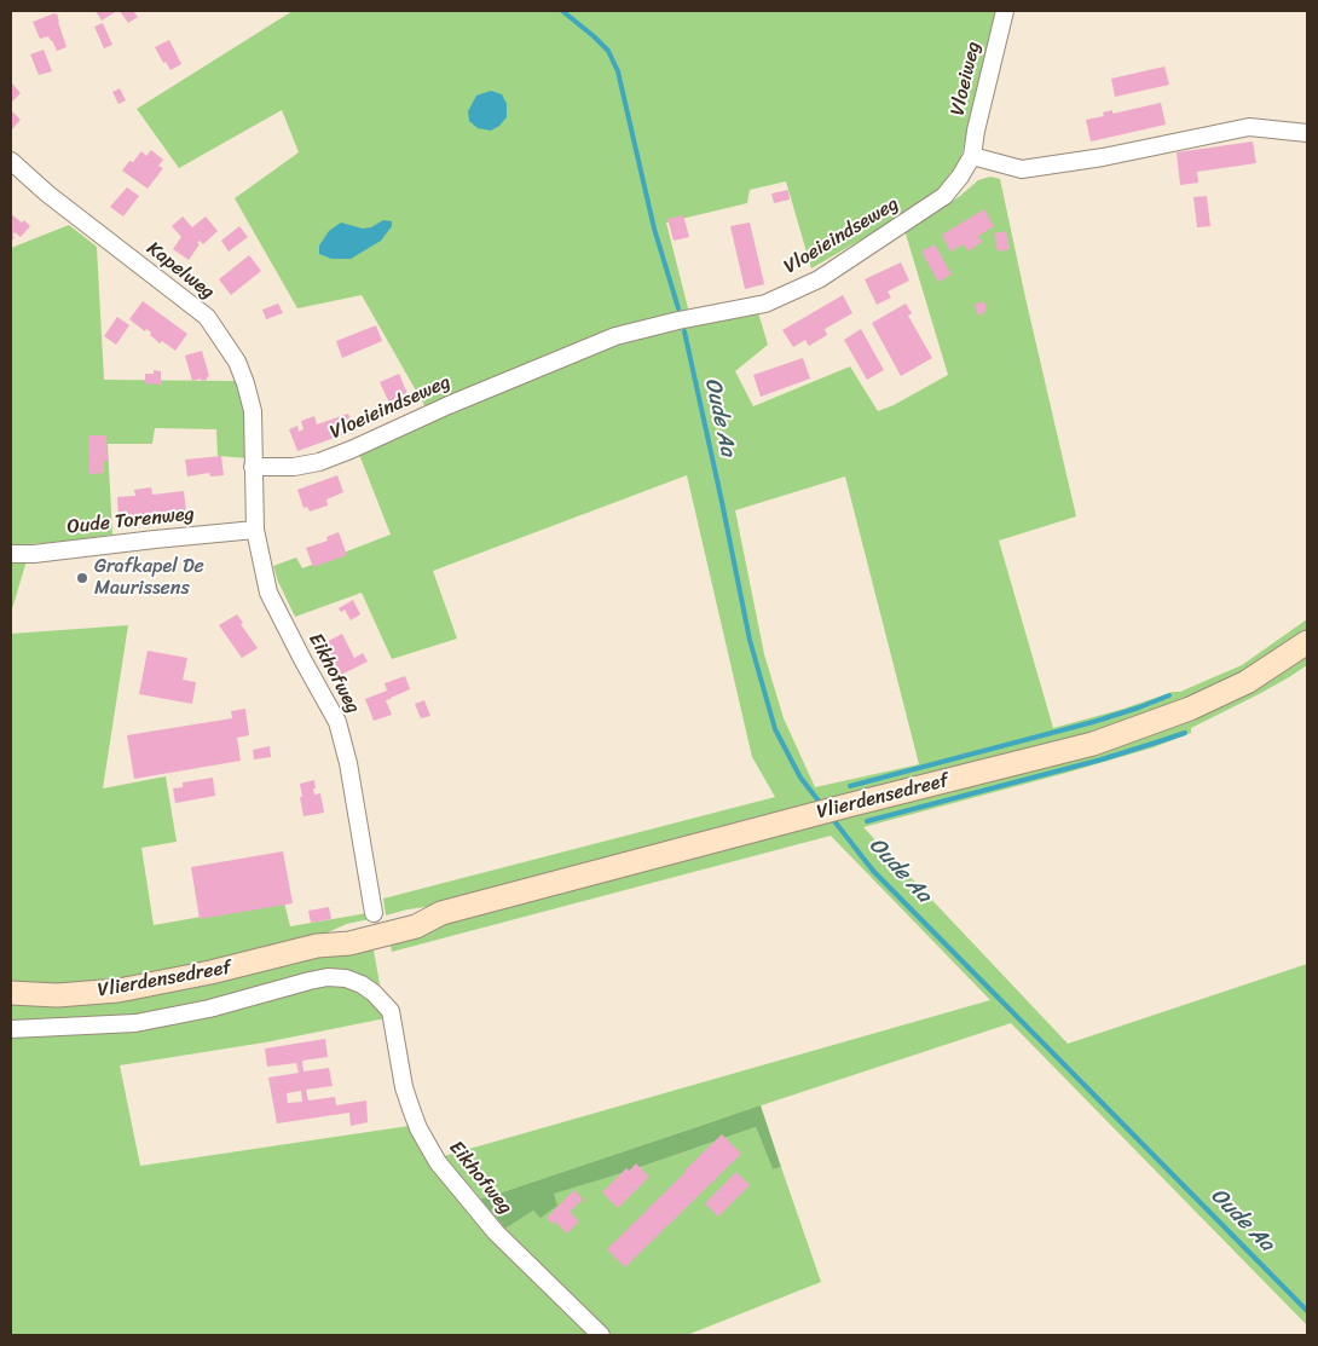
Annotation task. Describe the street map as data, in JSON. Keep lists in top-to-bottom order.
{
  "streets": {
    "main road": ["Vlierdensedreef"],
    "street": [
      "Vloeiweg",
      "Vloeieindseweg",
      "Kapelweg",
      "Oude Torenweg",
      "Eikhofweg"
    ]
  },
  "crossings": [
    ["Vloeiweg", "Vloeieindseweg"],
    ["Vloeieindseweg", "Kapelweg"],
    ["Kapelweg", "Oude Torenweg"],
    ["Kapelweg", "Eikhofweg"],
    ["Oude Torenweg", "Eikhofweg"]
  ],
  "water": ["Oude Aa"],
  "places": ["Grafkapel De Maurissens"]
}
